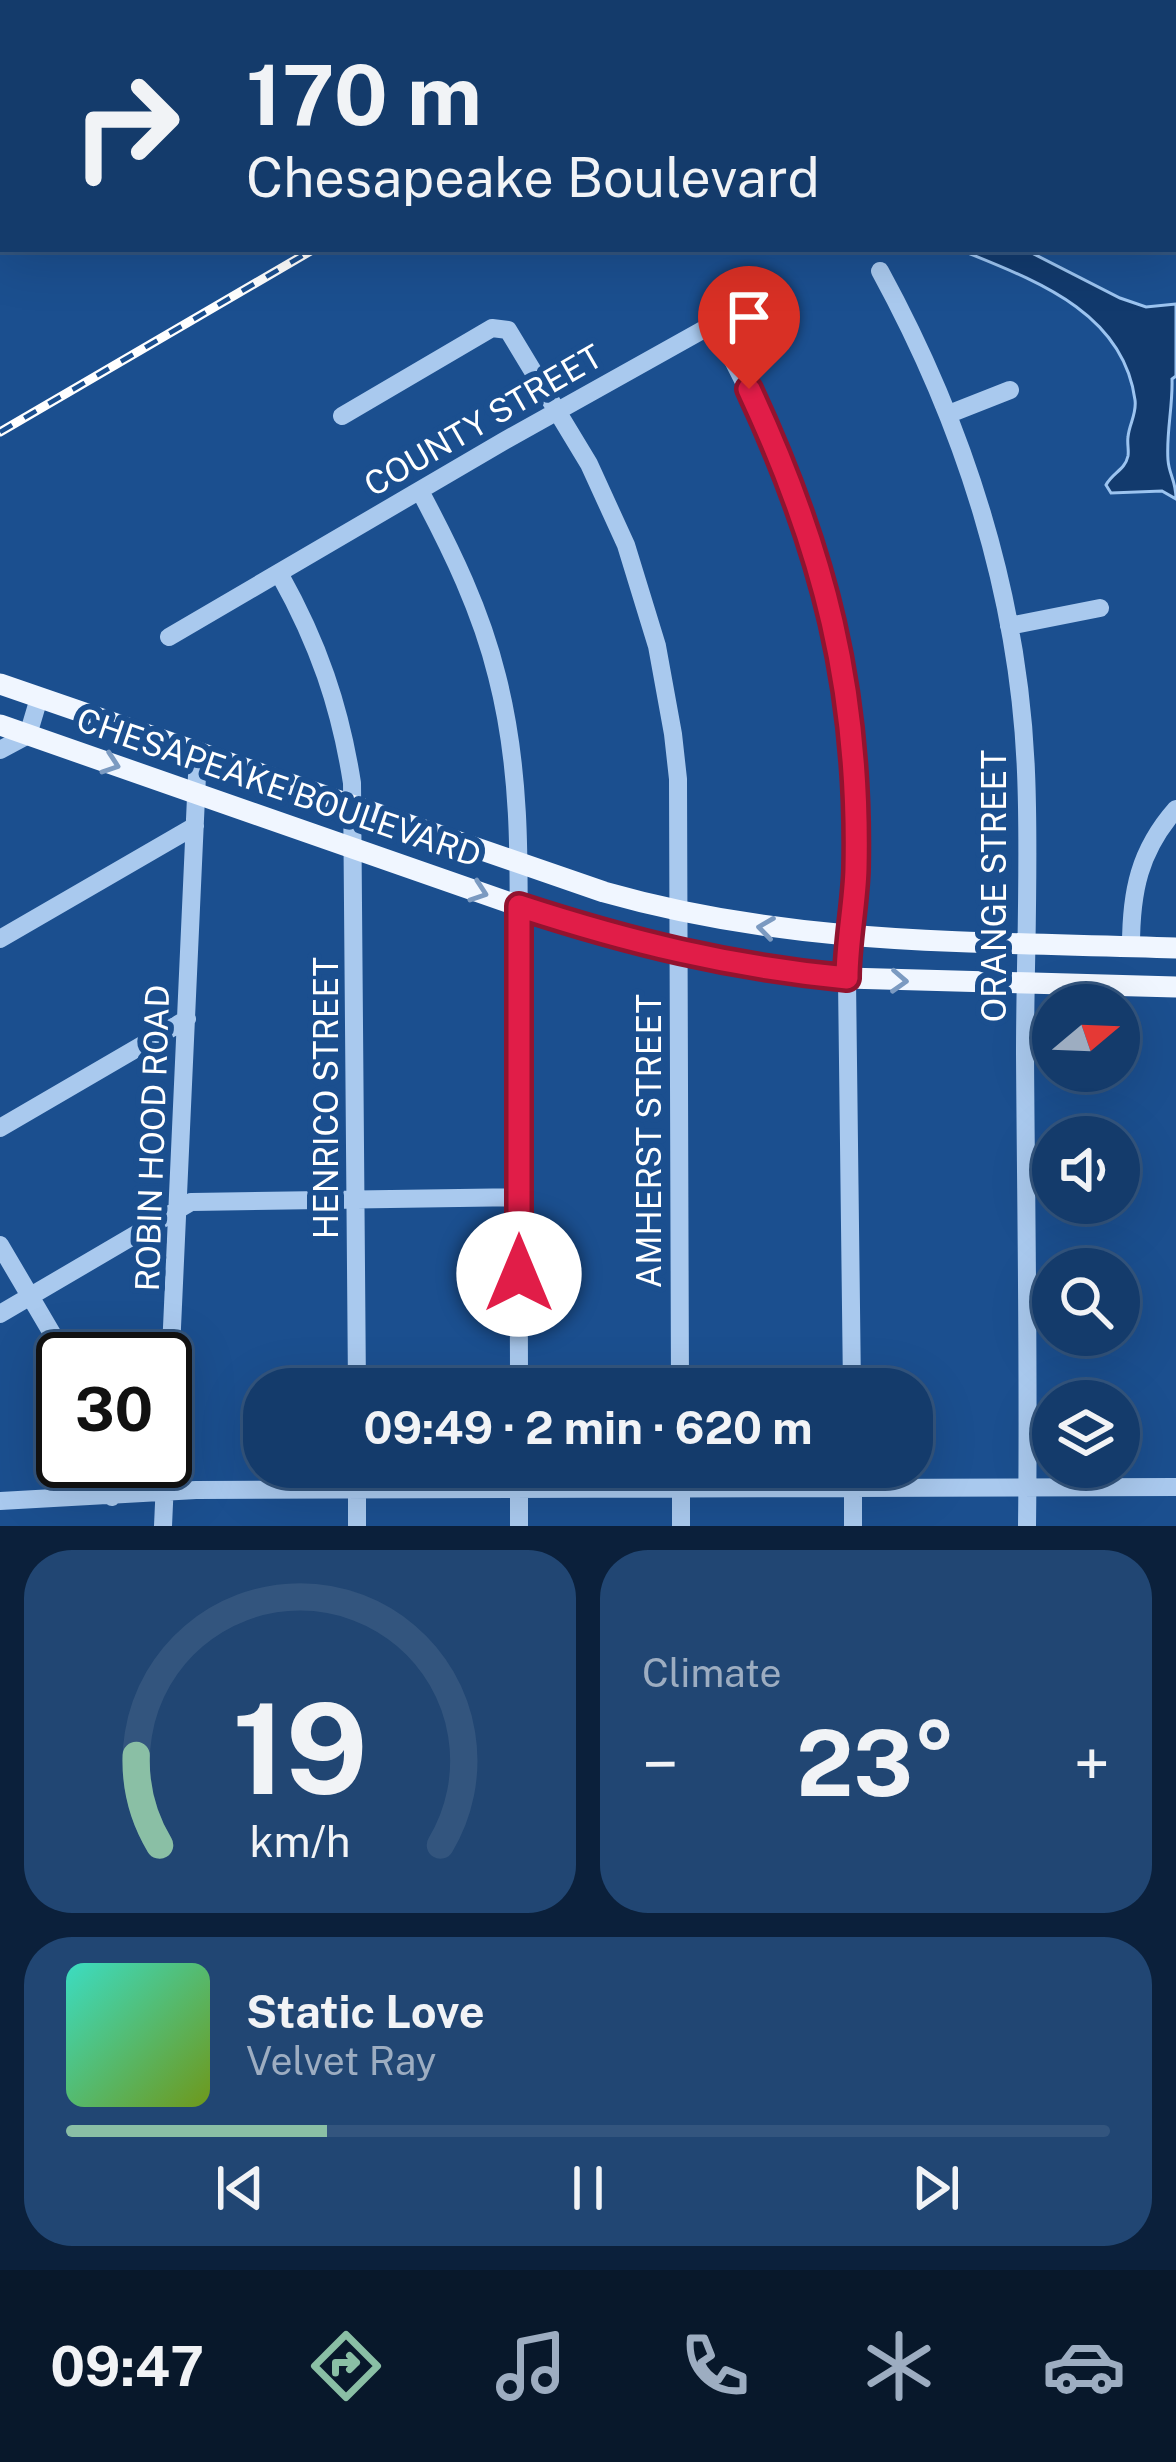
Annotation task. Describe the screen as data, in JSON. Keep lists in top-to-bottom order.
{
  "streets": {
    "main road": ["CHESAPEAKE BOULEVARD"],
    "street": [
      "COUNTY STREET",
      "ORANGE STREET",
      "HENRICO STREET",
      "ROBIN HOOD ROAD",
      "AMHERST STREET"
    ]
  },
  "crossings": [
    ["COUNTY STREET", "CHESAPEAKE BOULEVARD"],
    ["COUNTY STREET", "AMHERST STREET"],
    ["CHESAPEAKE BOULEVARD", "ORANGE STREET"],
    ["CHESAPEAKE BOULEVARD", "HENRICO STREET"],
    ["CHESAPEAKE BOULEVARD", "ROBIN HOOD ROAD"],
    ["CHESAPEAKE BOULEVARD", "AMHERST STREET"]
  ],
  "north": "right",
  "page": {
    "turn": ["170 m", "Chesapeake Boulevard"],
    "limit": "30",
    "trip": "09:49 · 2 min · 620 m",
    "tile": "Climate",
    "heat": ["−", "23°", "+"],
    "song": ["Static Love", "Velvet Ray"],
    "tabs": "09:47",
    "gauge": ["19", "km/h"]
  }
}
